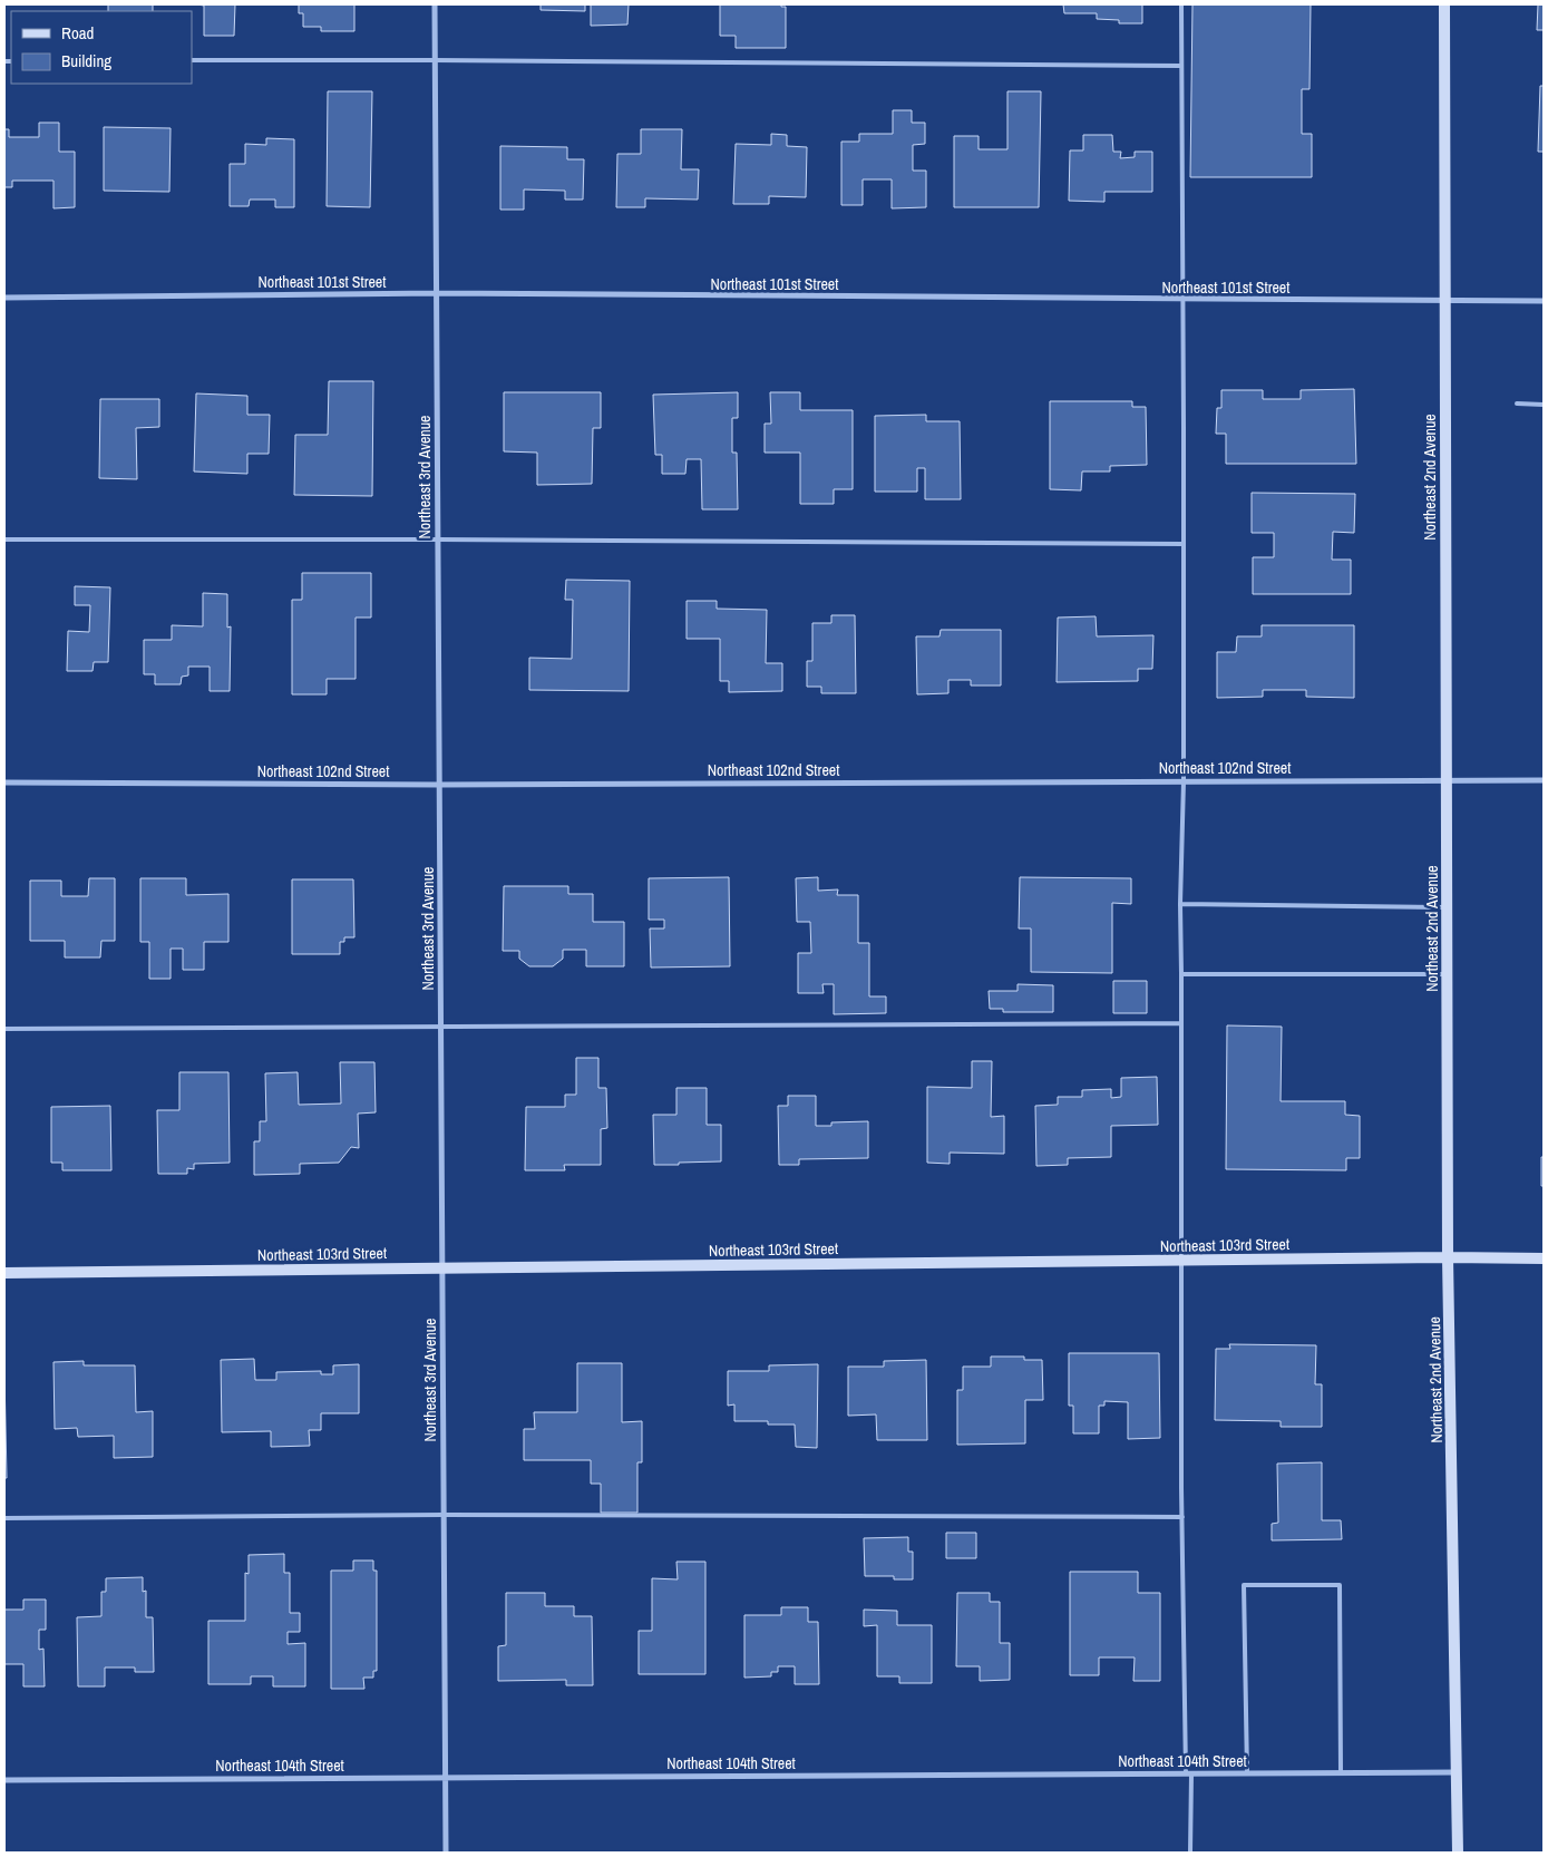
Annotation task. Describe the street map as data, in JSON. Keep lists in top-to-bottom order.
{
  "streets": {
    "main road": ["Northeast 2nd Avenue", "Northeast 103rd Street"],
    "street": [
      "Northeast 101st Street",
      "Northeast 3rd Avenue",
      "Northeast 102nd Street",
      "Northeast 104th Street"
    ]
  },
  "crossings": [
    ["Northeast 101st Street", "Northeast 3rd Avenue"],
    ["Northeast 101st Street", "Northeast 2nd Avenue"],
    ["Northeast 3rd Avenue", "Northeast 102nd Street"],
    ["Northeast 3rd Avenue", "Northeast 103rd Street"],
    ["Northeast 3rd Avenue", "Northeast 104th Street"],
    ["Northeast 2nd Avenue", "Northeast 102nd Street"],
    ["Northeast 2nd Avenue", "Northeast 103rd Street"],
    ["Northeast 2nd Avenue", "Northeast 104th Street"]
  ],
  "legend": ["Road", "Building"]
}
